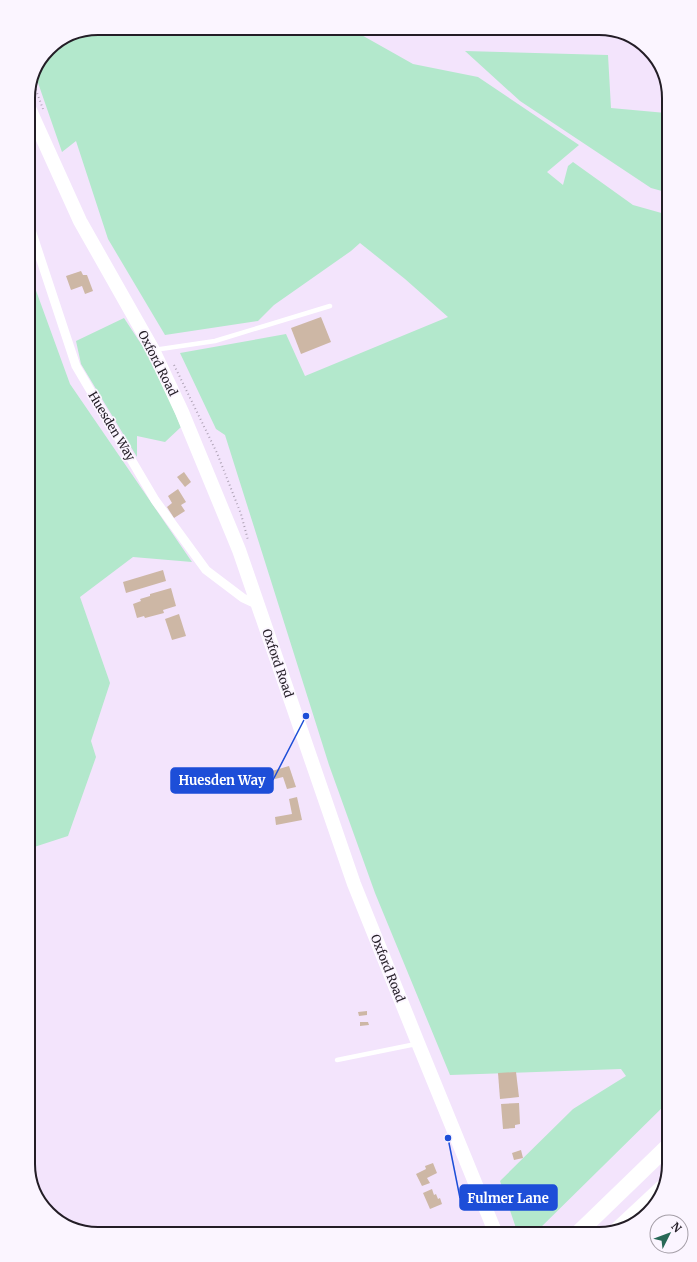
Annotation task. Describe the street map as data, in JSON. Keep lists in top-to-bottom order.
{
  "streets": {
    "main road": ["Oxford Road"],
    "street": ["Huesden Way"]
  },
  "crossings": [
    ["Oxford Road", "Huesden Way"]
  ],
  "places": ["Huesden Way", "Fulmer Lane"],
  "north": "top right"
}
